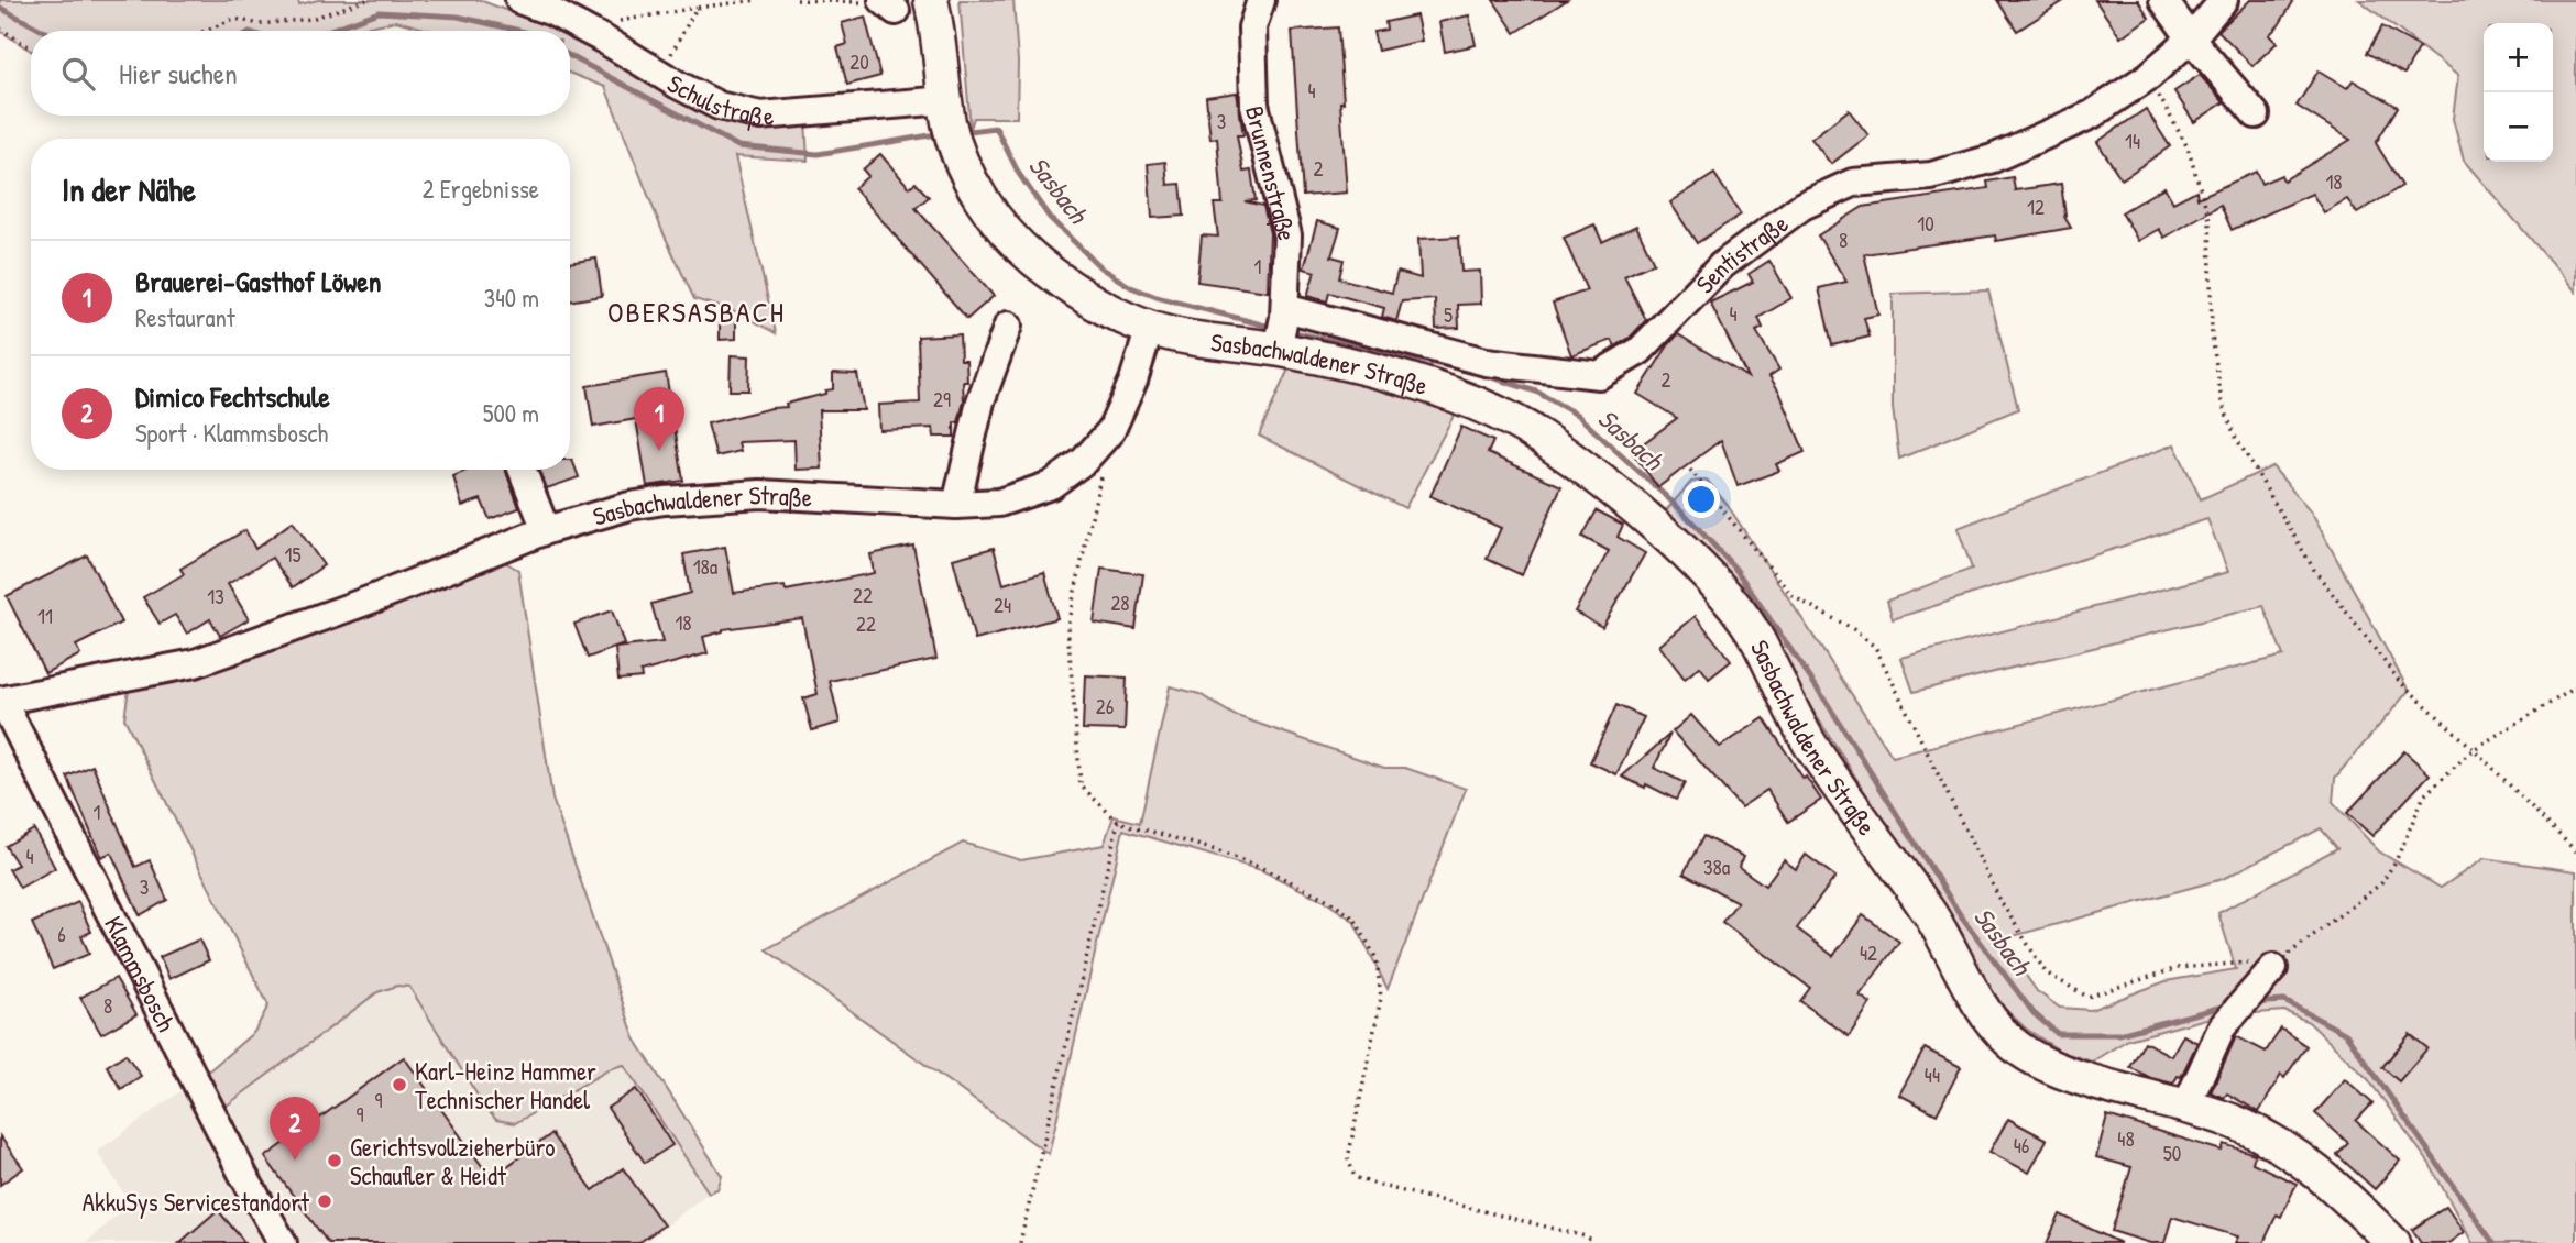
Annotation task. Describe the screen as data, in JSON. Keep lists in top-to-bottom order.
{
  "streets": {
    "main road": ["Sasbachwaldener Straße"],
    "street": [
      "Schulstraße",
      "Brunnenstraße",
      "Sentistraße",
      "Klammsbosch"
    ]
  },
  "crossings": [
    ["Brunnenstraße", "Sentistraße"],
    ["Brunnenstraße", "Sasbachwaldener Straße"],
    ["Sentistraße", "Sasbachwaldener Straße"],
    ["Sasbachwaldener Straße", "Klammsbosch"]
  ],
  "districts": ["OBERSASBACH"],
  "water": ["Sasbach"],
  "places": ["Karl-Heinz Hammer Technischer Handel", "Gerichtsvollzieherbüro Schaufler & Heidt", "AkkuSys Servicestandort"],
  "house_numbers": [
    "20",
    "4",
    "3",
    "14",
    "2",
    "18",
    "12",
    "10",
    "8",
    "1",
    "4",
    "5",
    "2",
    "29",
    "15",
    "18a",
    "22",
    "13",
    "28",
    "24",
    "11",
    "18",
    "22",
    "26",
    "1",
    "4",
    "38a",
    "3",
    "6",
    "42",
    "8",
    "44",
    "9",
    "9",
    "48",
    "46",
    "50"
  ],
  "page": {
    "map_buttons": ["+", "−"],
    "search": "Hier suchen",
    "heading": ["In der Nähe", "2 Ergebnisse"],
    "list": [
      {
        "mark": "1",
        "name": "Brauerei-Gasthof Löwen",
        "note": "Restaurant",
        "value": "340 m"
      },
      {
        "mark": "2",
        "name": "Dimico Fechtschule",
        "note": "Sport · Klammsbosch",
        "value": "500 m"
      }
    ],
    "pins": ["1", "2"]
  }
}
